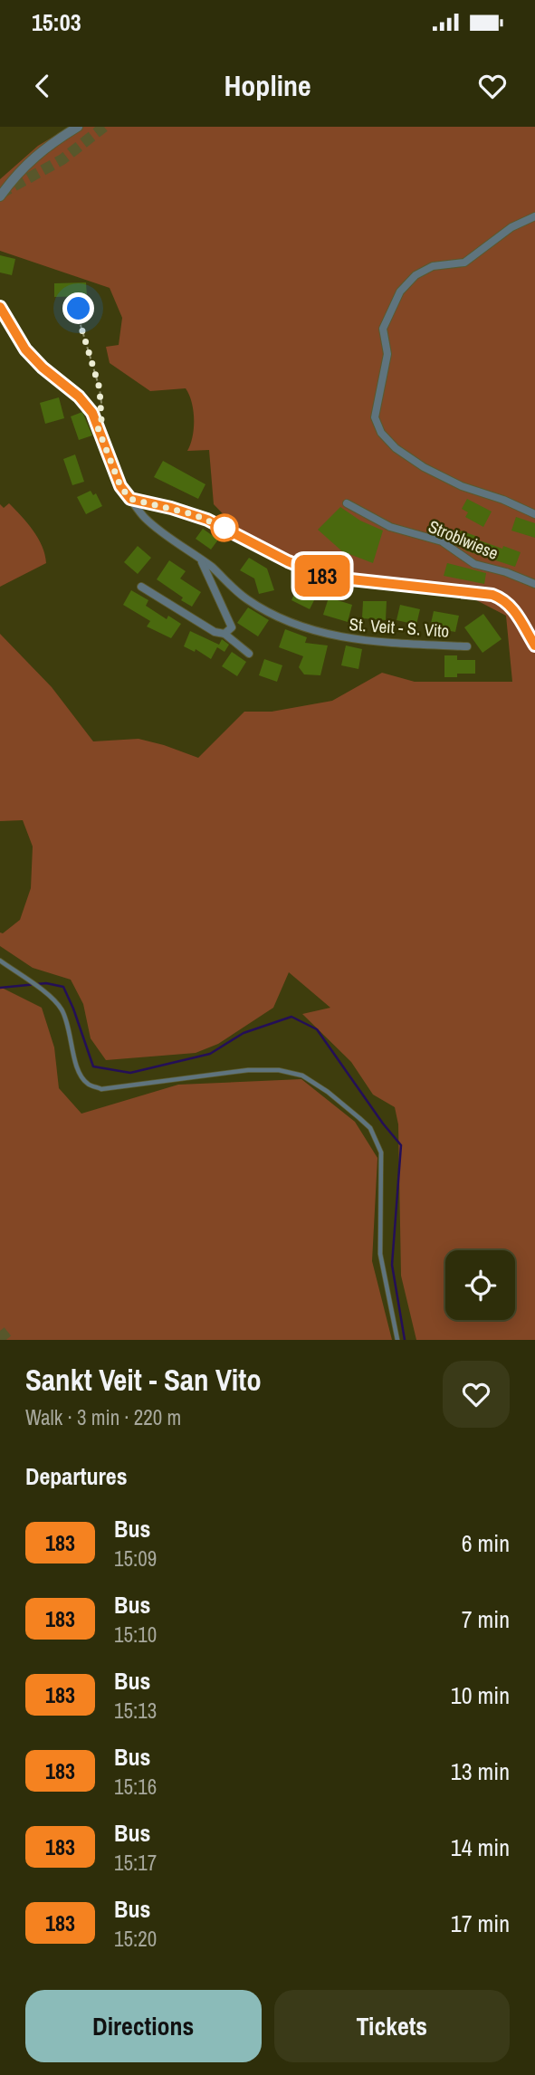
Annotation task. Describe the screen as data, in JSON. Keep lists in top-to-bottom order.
{
  "streets": {
    "street": ["Stroblwiese", "St. Veit - S. Vito"]
  },
  "lines": ["bus line 183"],
  "page": {
    "status": "15:03",
    "header": "Hopline",
    "on_map": "183",
    "heading": [
      ["Sankt Veit - San Vito", "Walk · 3 min · 220 m"],
      "Departures"
    ],
    "list": [
      {
        "mark": "183",
        "name": "Bus",
        "note": "15:09",
        "value": "6 min"
      },
      {
        "mark": "183",
        "name": "Bus",
        "note": "15:10",
        "value": "7 min"
      },
      {
        "mark": "183",
        "name": "Bus",
        "note": "15:13",
        "value": "10 min"
      },
      {
        "mark": "183",
        "name": "Bus",
        "note": "15:16",
        "value": "13 min"
      },
      {
        "mark": "183",
        "name": "Bus",
        "note": "15:17",
        "value": "14 min"
      },
      {
        "mark": "183",
        "name": "Bus",
        "note": "15:20",
        "value": "17 min"
      }
    ],
    "buttons": ["Directions", "Tickets"]
  }
}
